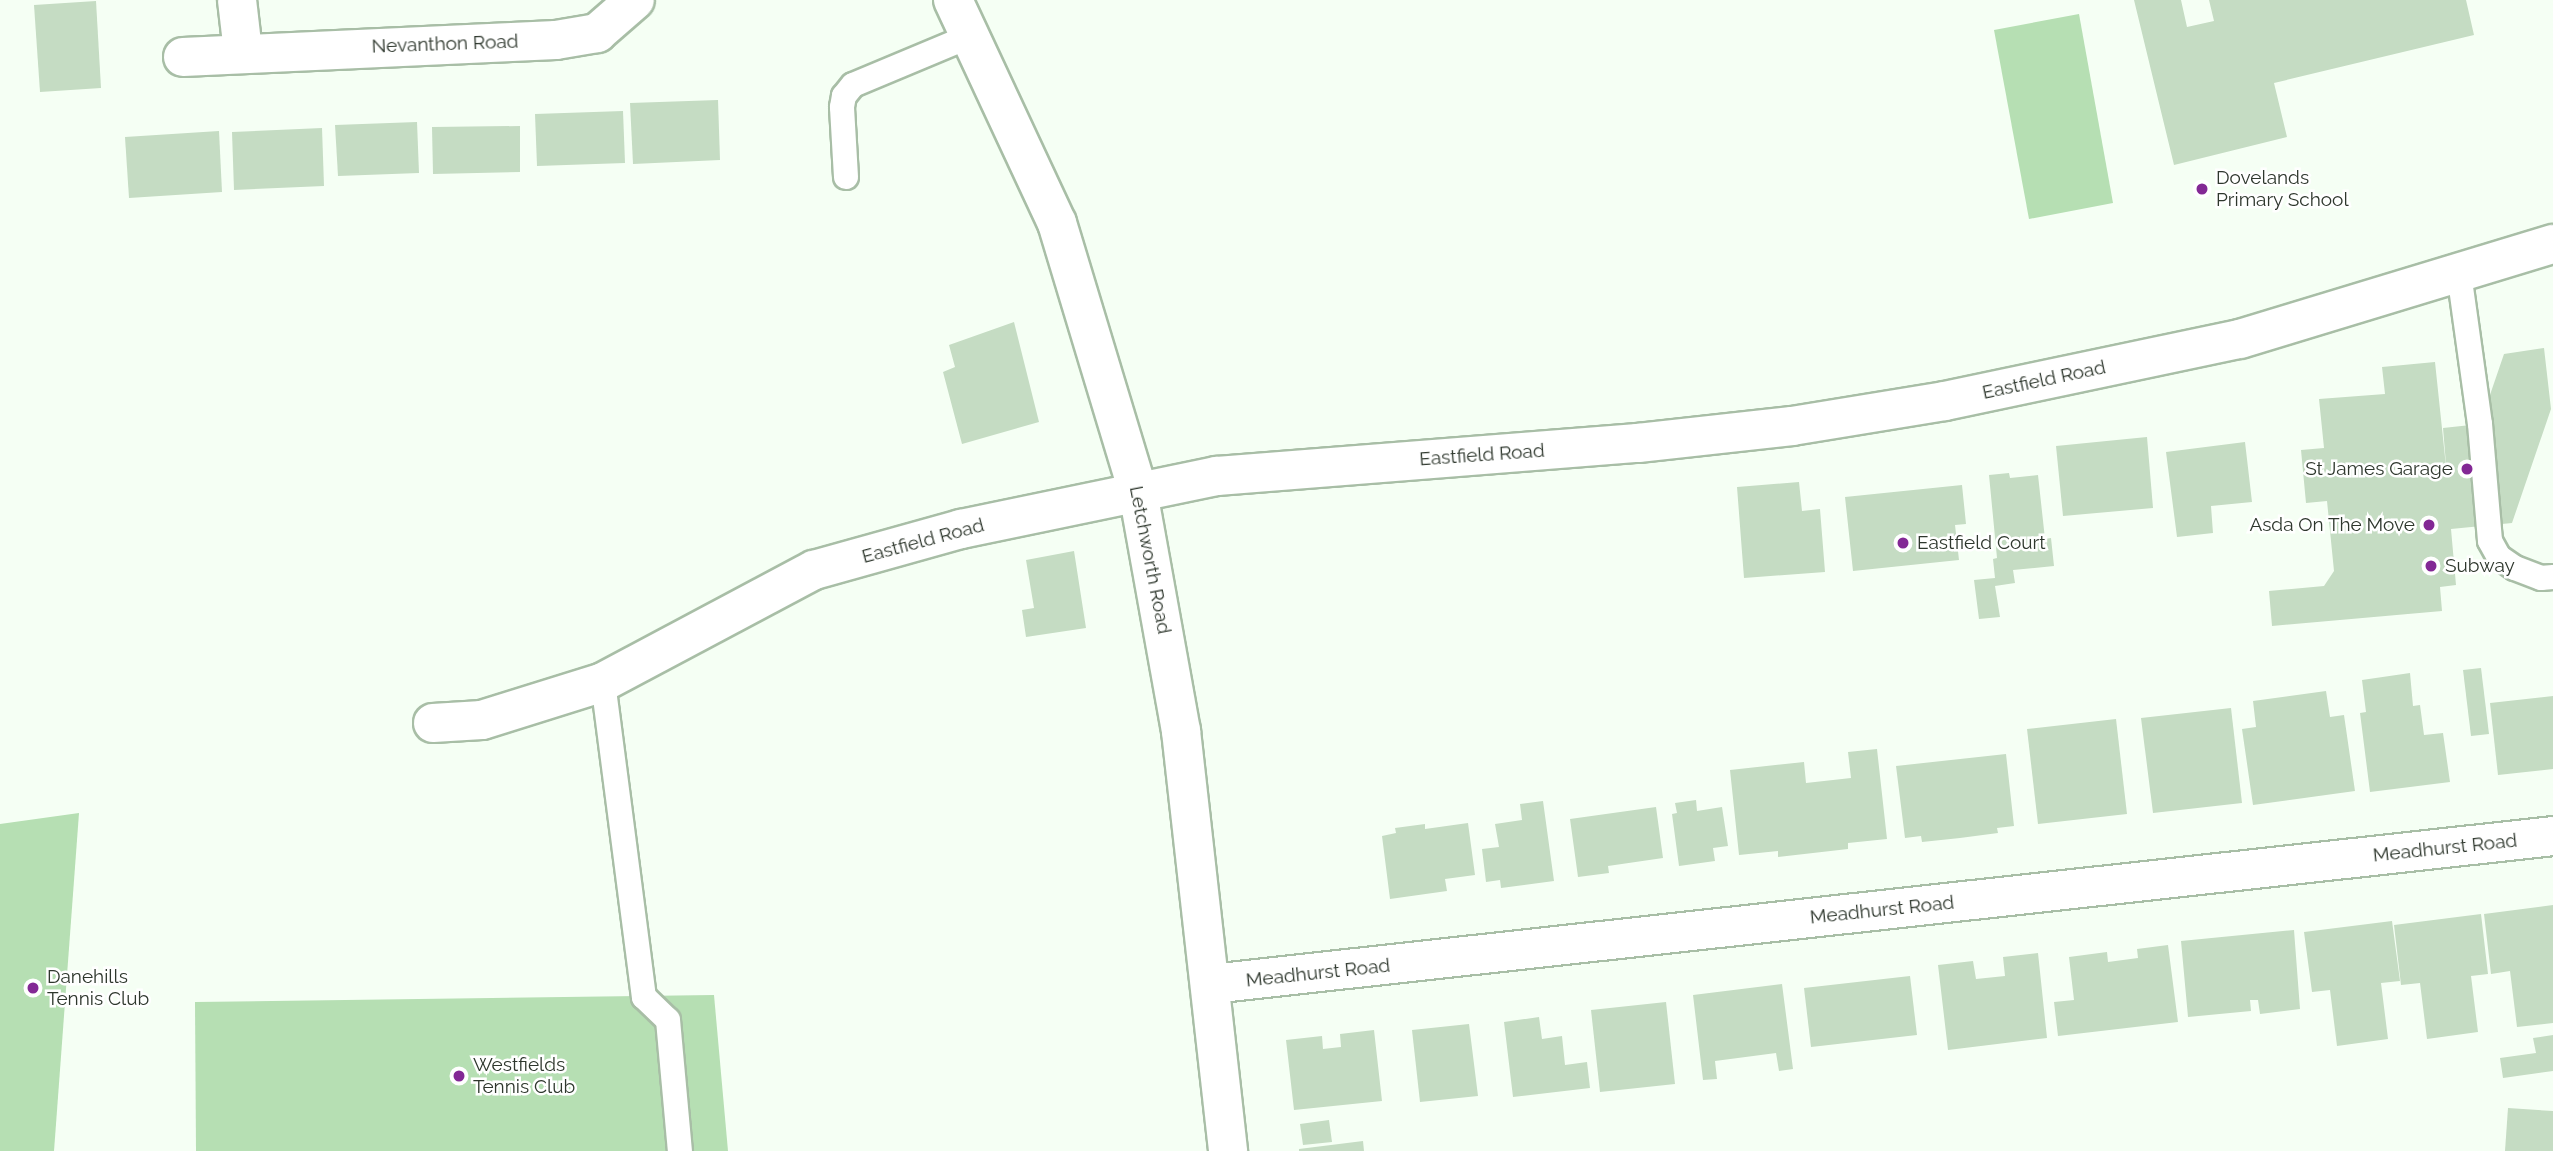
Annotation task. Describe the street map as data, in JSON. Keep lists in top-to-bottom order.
{
  "streets": {
    "street": [
      "Nevanthon Road",
      "Eastfield Road",
      "Letchworth Road",
      "Meadhurst Road"
    ]
  },
  "crossings": [
    ["Eastfield Road", "Letchworth Road"],
    ["Letchworth Road", "Meadhurst Road"]
  ],
  "places": [
    "Dovelands Primary School",
    "St James Garage",
    "Asda On The Move",
    "Eastfield Court",
    "Subway",
    "Danehills Tennis Club",
    "Westfields Tennis Club"
  ]
}
